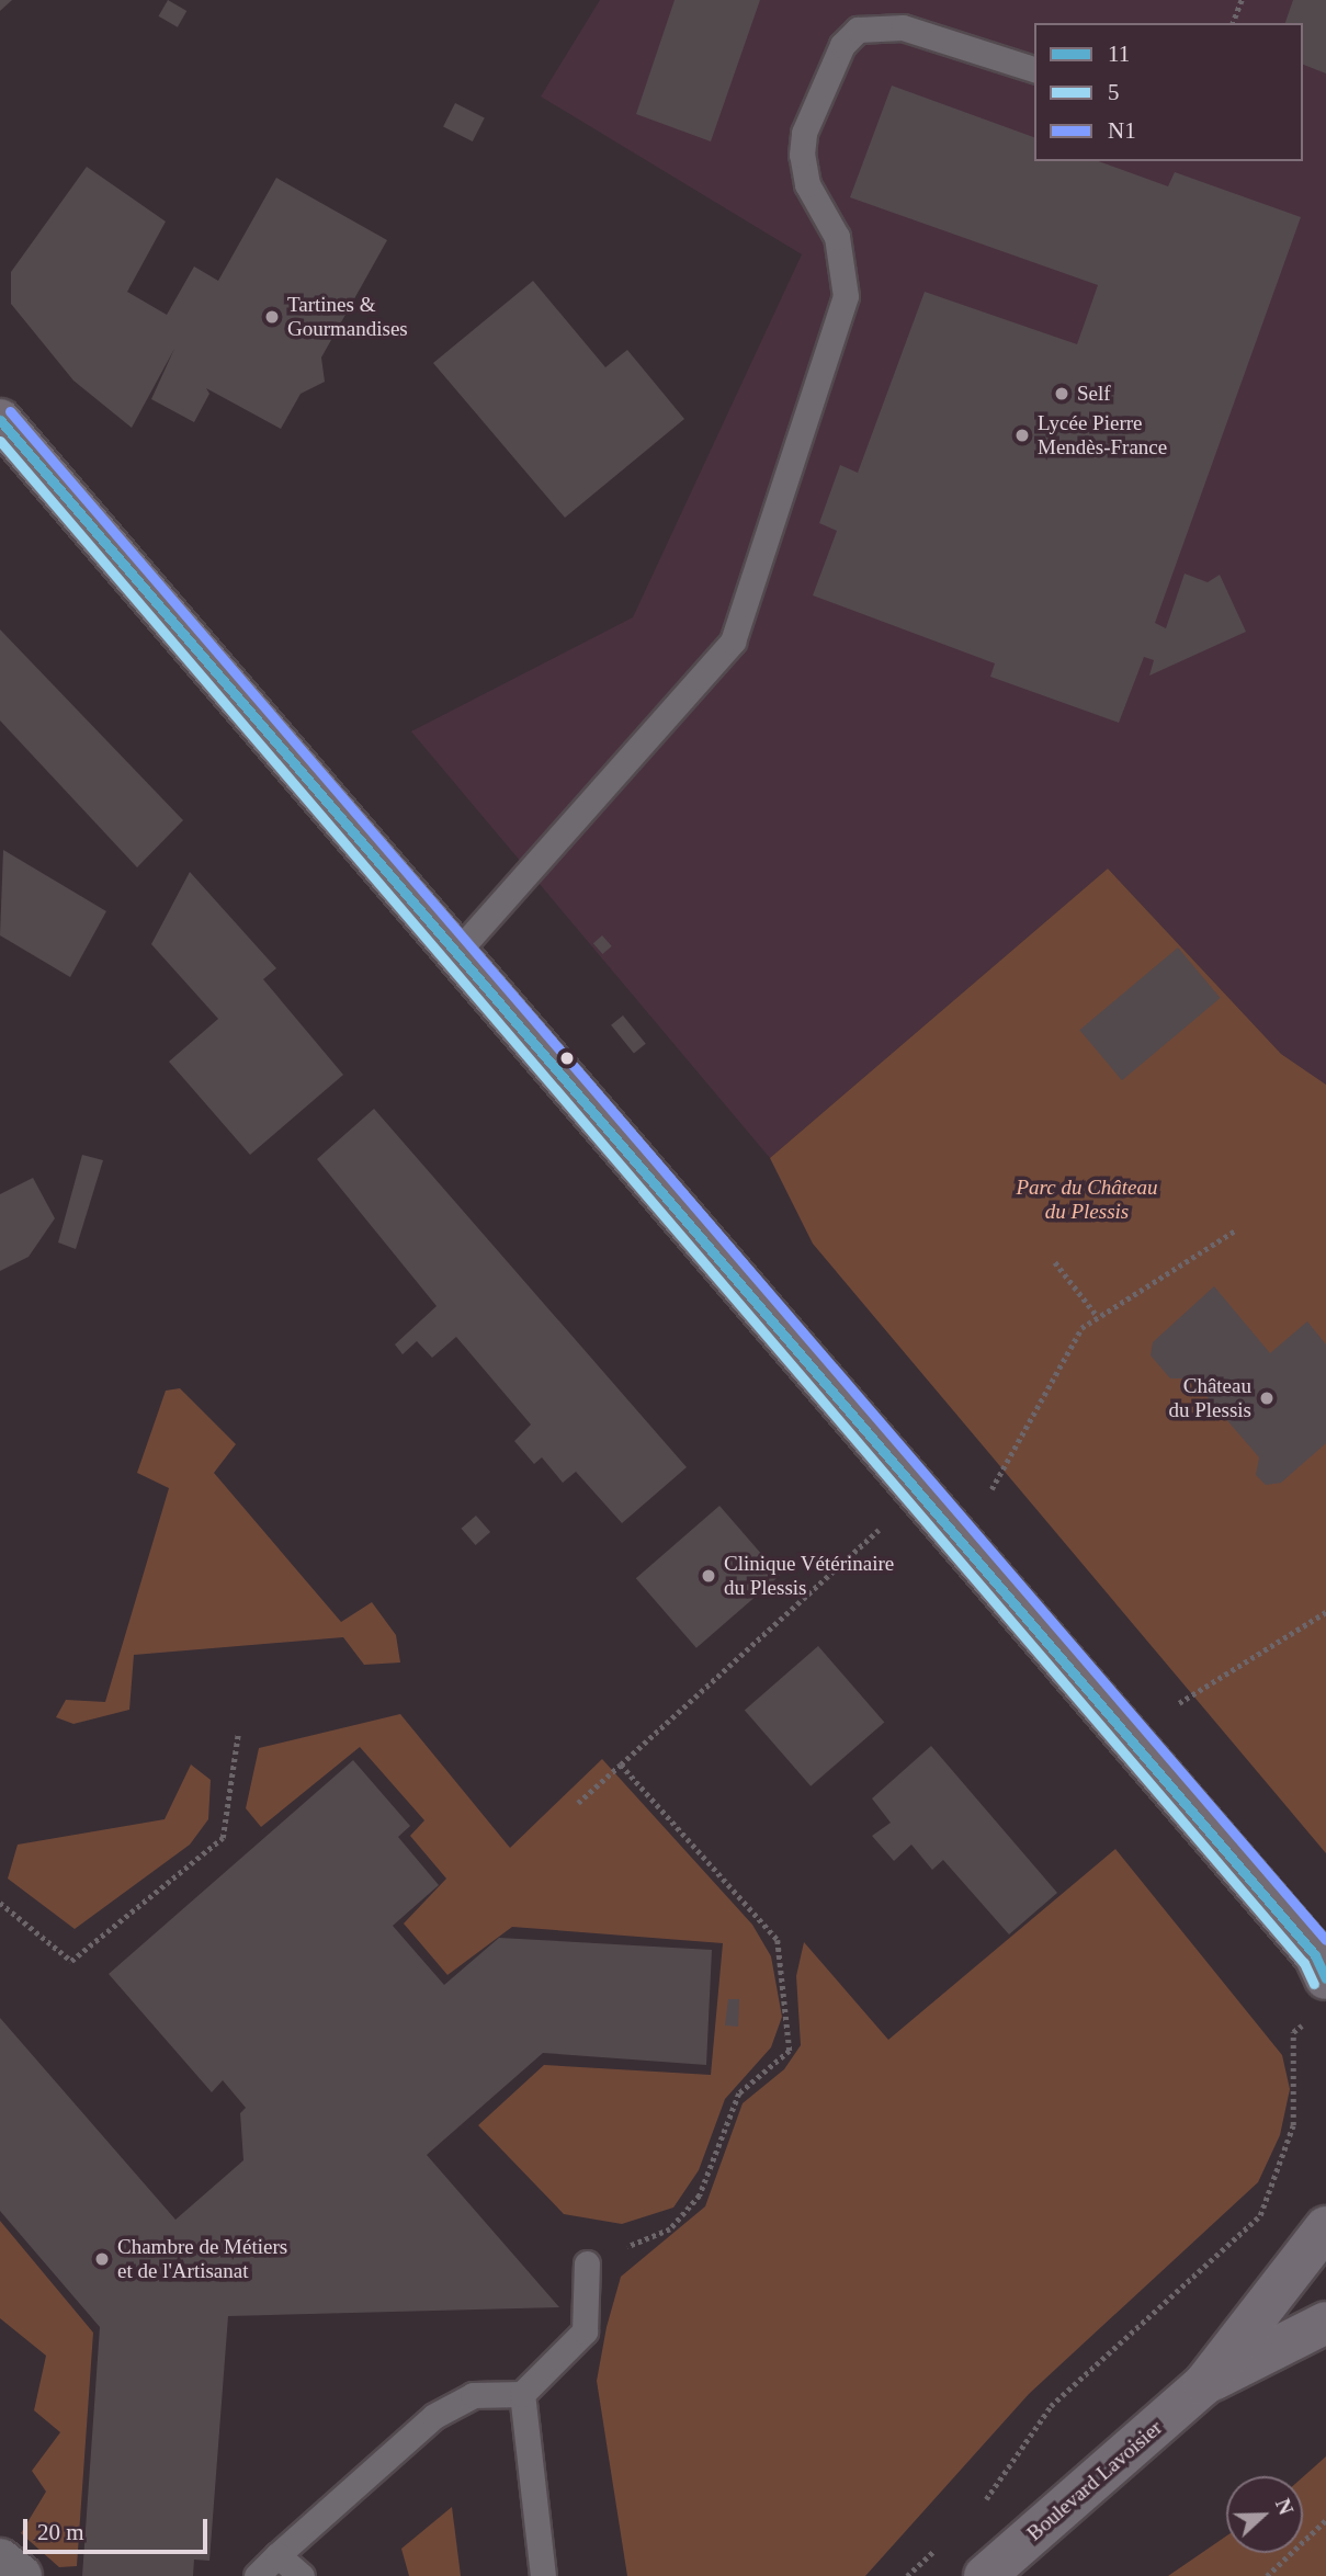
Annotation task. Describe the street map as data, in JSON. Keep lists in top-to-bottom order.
{
  "streets": {
    "main road": ["Boulevard Lavoisier"]
  },
  "parks": ["Parc du Château du Plessis"],
  "places": [
    "Tartines & Gourmandises",
    "Self",
    "Lycée Pierre Mendès-France",
    "Château du Plessis",
    "Clinique Vétérinaire du Plessis",
    "Chambre de Métiers et de l'Artisanat"
  ],
  "lines": ["transit line N1", "transit line 11", "transit line 5"],
  "legend": ["11", "5", "N1"],
  "scale_bar": "20 m",
  "north": "right"
}
